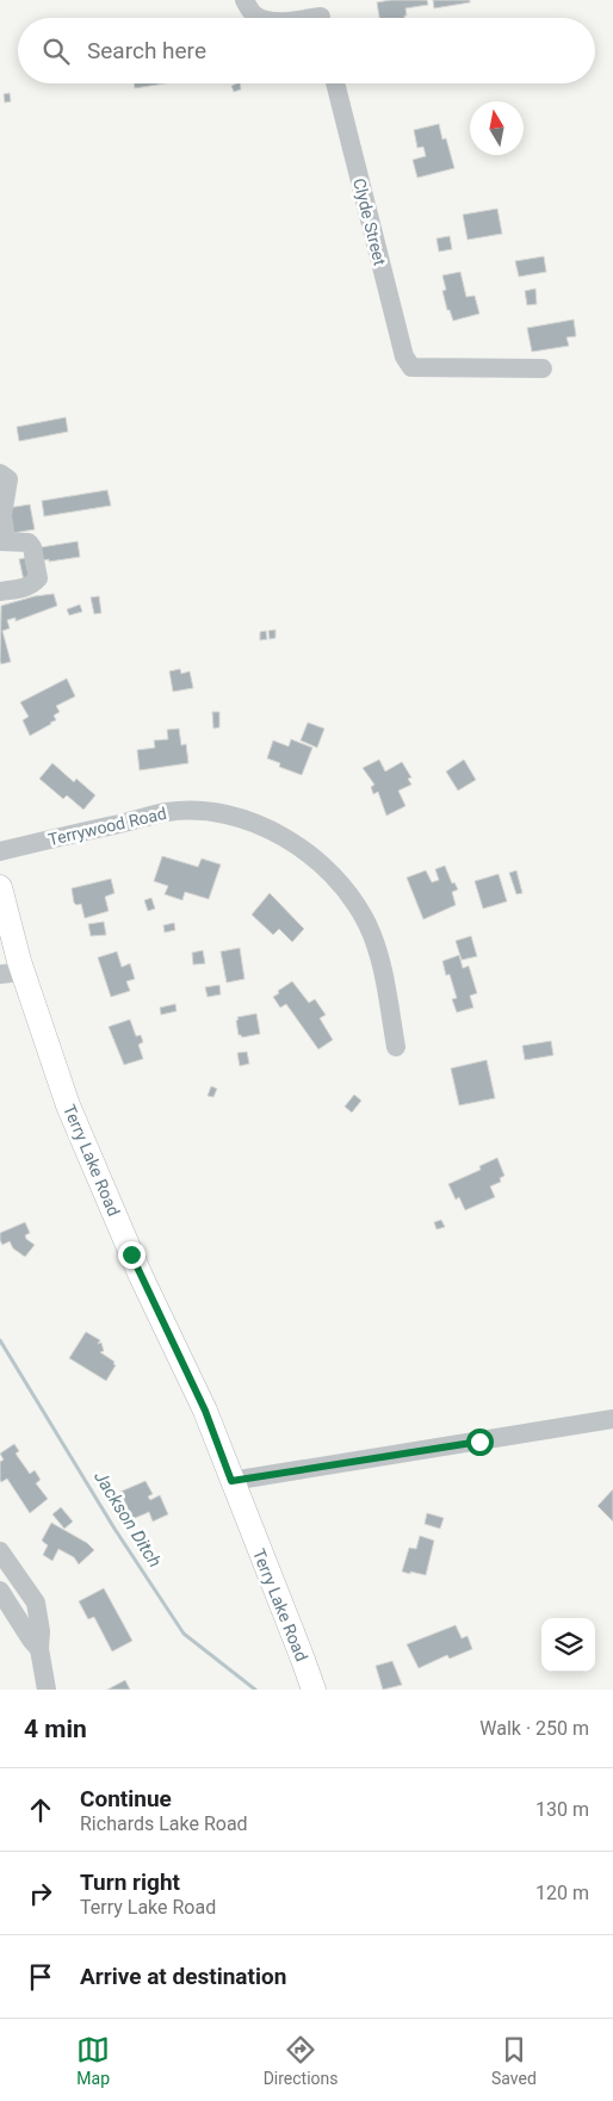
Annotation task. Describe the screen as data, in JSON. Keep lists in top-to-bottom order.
{
  "streets": {
    "main road": ["Terry Lake Road"],
    "street": ["Clyde Street", "Terrywood Road"]
  },
  "water": ["Jackson Ditch"],
  "north": "top",
  "page": {
    "search": "Search here",
    "heading": ["4 min", "Walk · 250 m"],
    "list": [
      ["Continue", "Richards Lake Road", "130 m"],
      ["Turn right", "Terry Lake Road", "120 m"],
      "Arrive at destination"
    ],
    "nav": ["Map", "Directions", "Saved"]
  }
}
